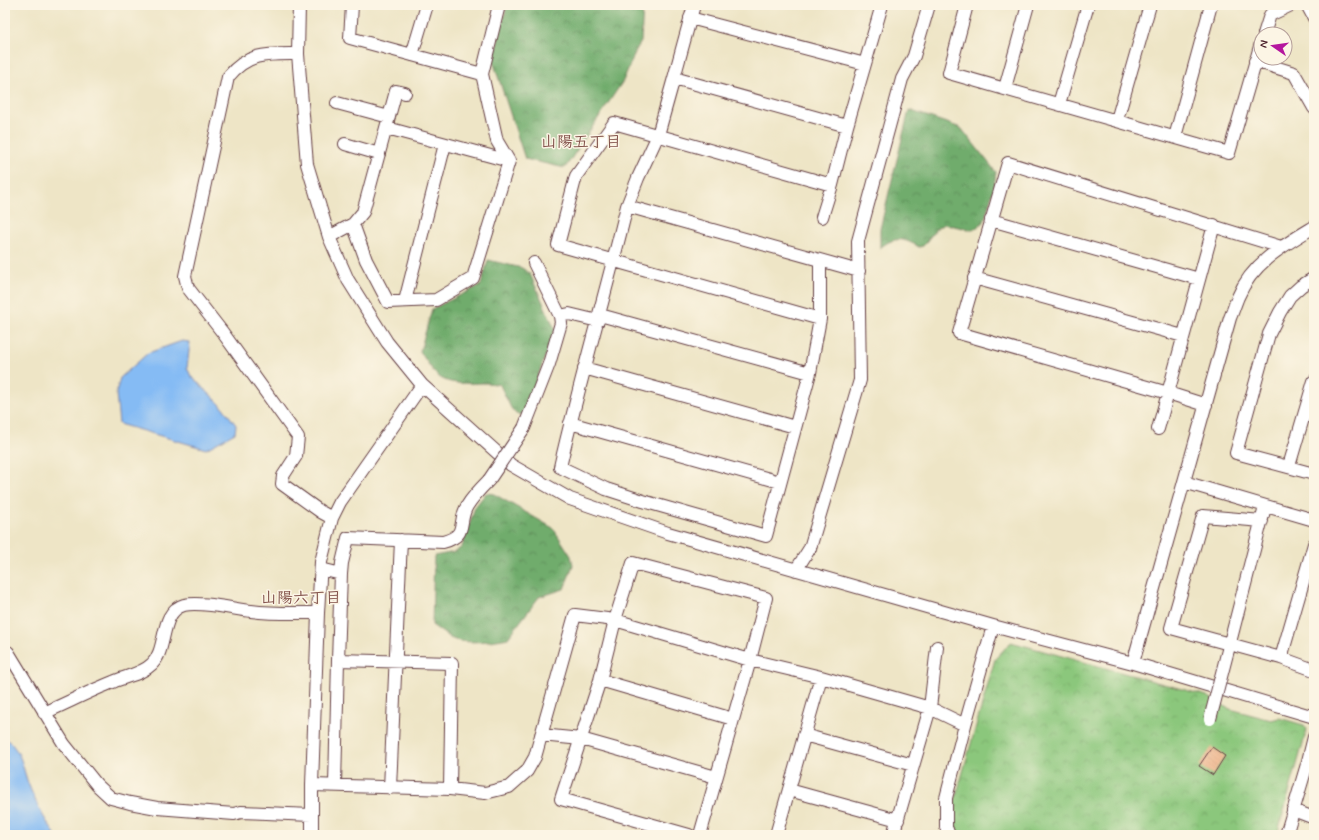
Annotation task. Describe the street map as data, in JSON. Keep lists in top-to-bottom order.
{
  "districts": ["山陽五丁目", "山陽六丁目"],
  "north": "left"
}
